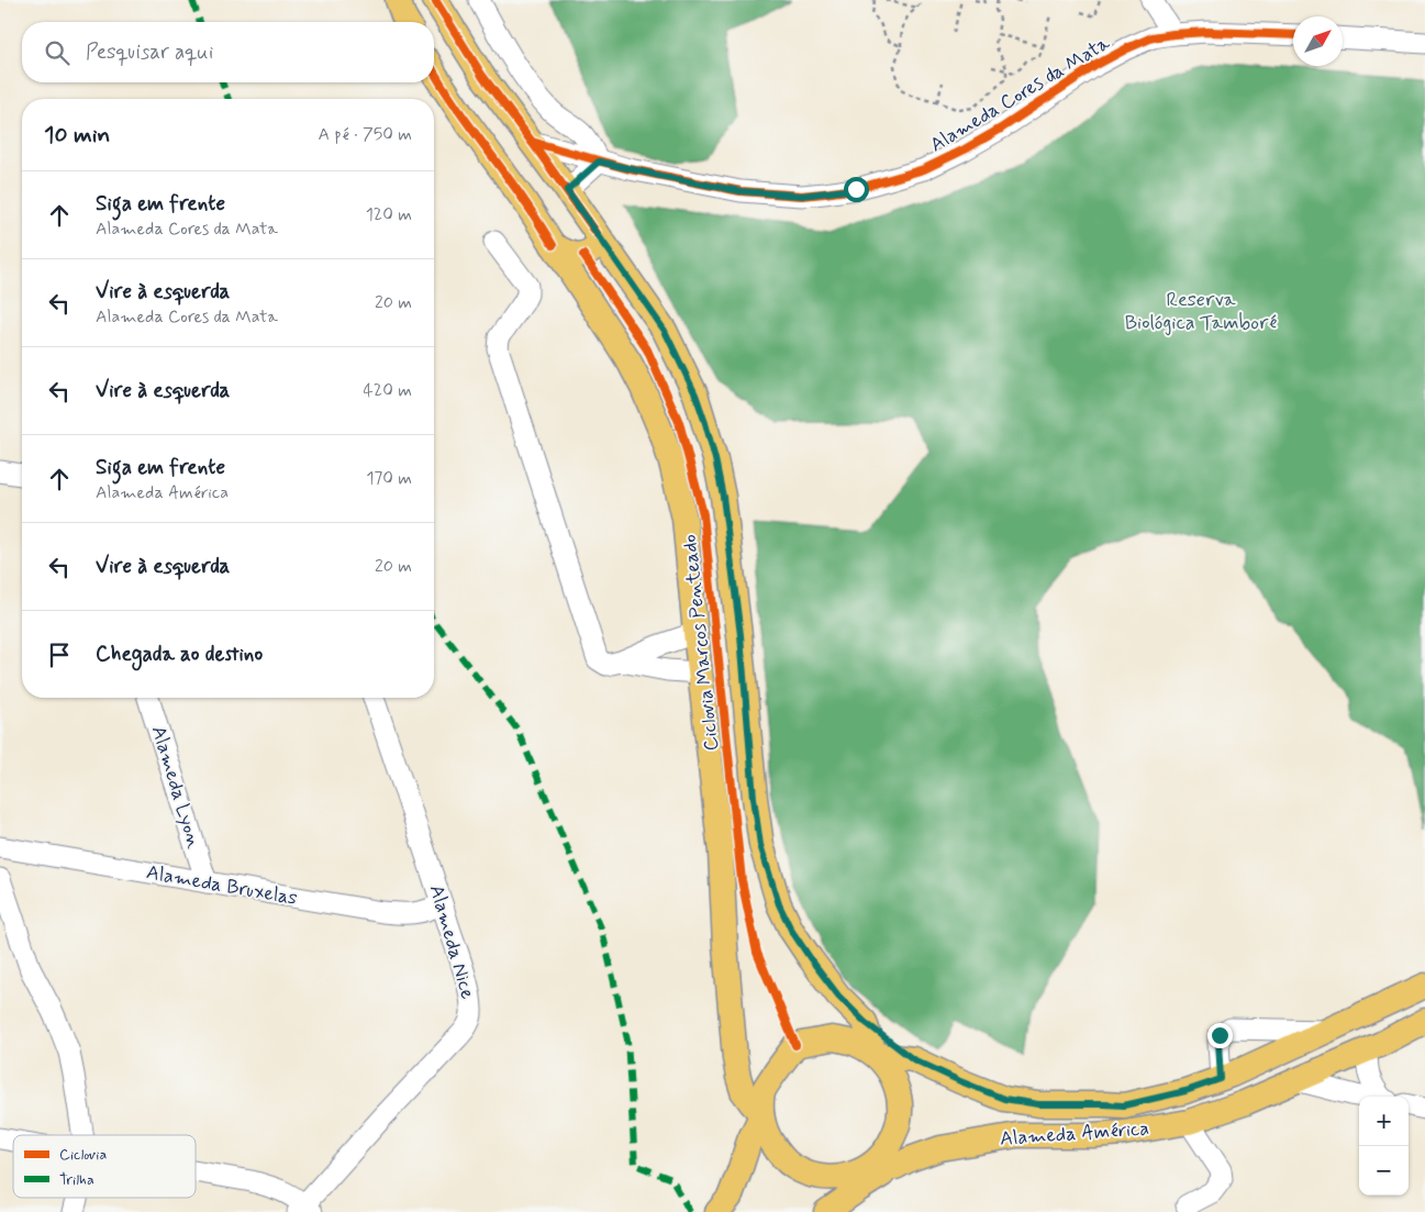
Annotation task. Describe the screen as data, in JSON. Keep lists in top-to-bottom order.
{
  "streets": {
    "main road": ["Alameda América"],
    "street": [
      "Alameda Cores da Mata",
      "Alameda Lyon",
      "Alameda Bruxelas",
      "Alameda Nice"
    ],
    "cycle path": ["Ciclovia Marcos Penteado"]
  },
  "crossings": [
    ["Alameda Cores da Mata", "Alameda América"],
    ["Alameda Lyon", "Alameda Bruxelas"],
    ["Alameda Bruxelas", "Alameda Nice"]
  ],
  "parks": ["Reserva Biológica Tamboré"],
  "legend": ["Ciclovia", "Trilha"],
  "north": "top right",
  "page": {
    "search": "Pesquisar aqui",
    "heading": ["10 min", "A pé · 750 m"],
    "list": [
      ["Siga em frente", "Alameda Cores da Mata", "120 m"],
      ["Vire à esquerda", "Alameda Cores da Mata", "20 m"],
      ["Vire à esquerda", "420 m"],
      ["Siga em frente", "Alameda América", "170 m"],
      ["Vire à esquerda", "20 m"],
      "Chegada ao destino"
    ],
    "map_buttons": ["+", "−"]
  }
}
